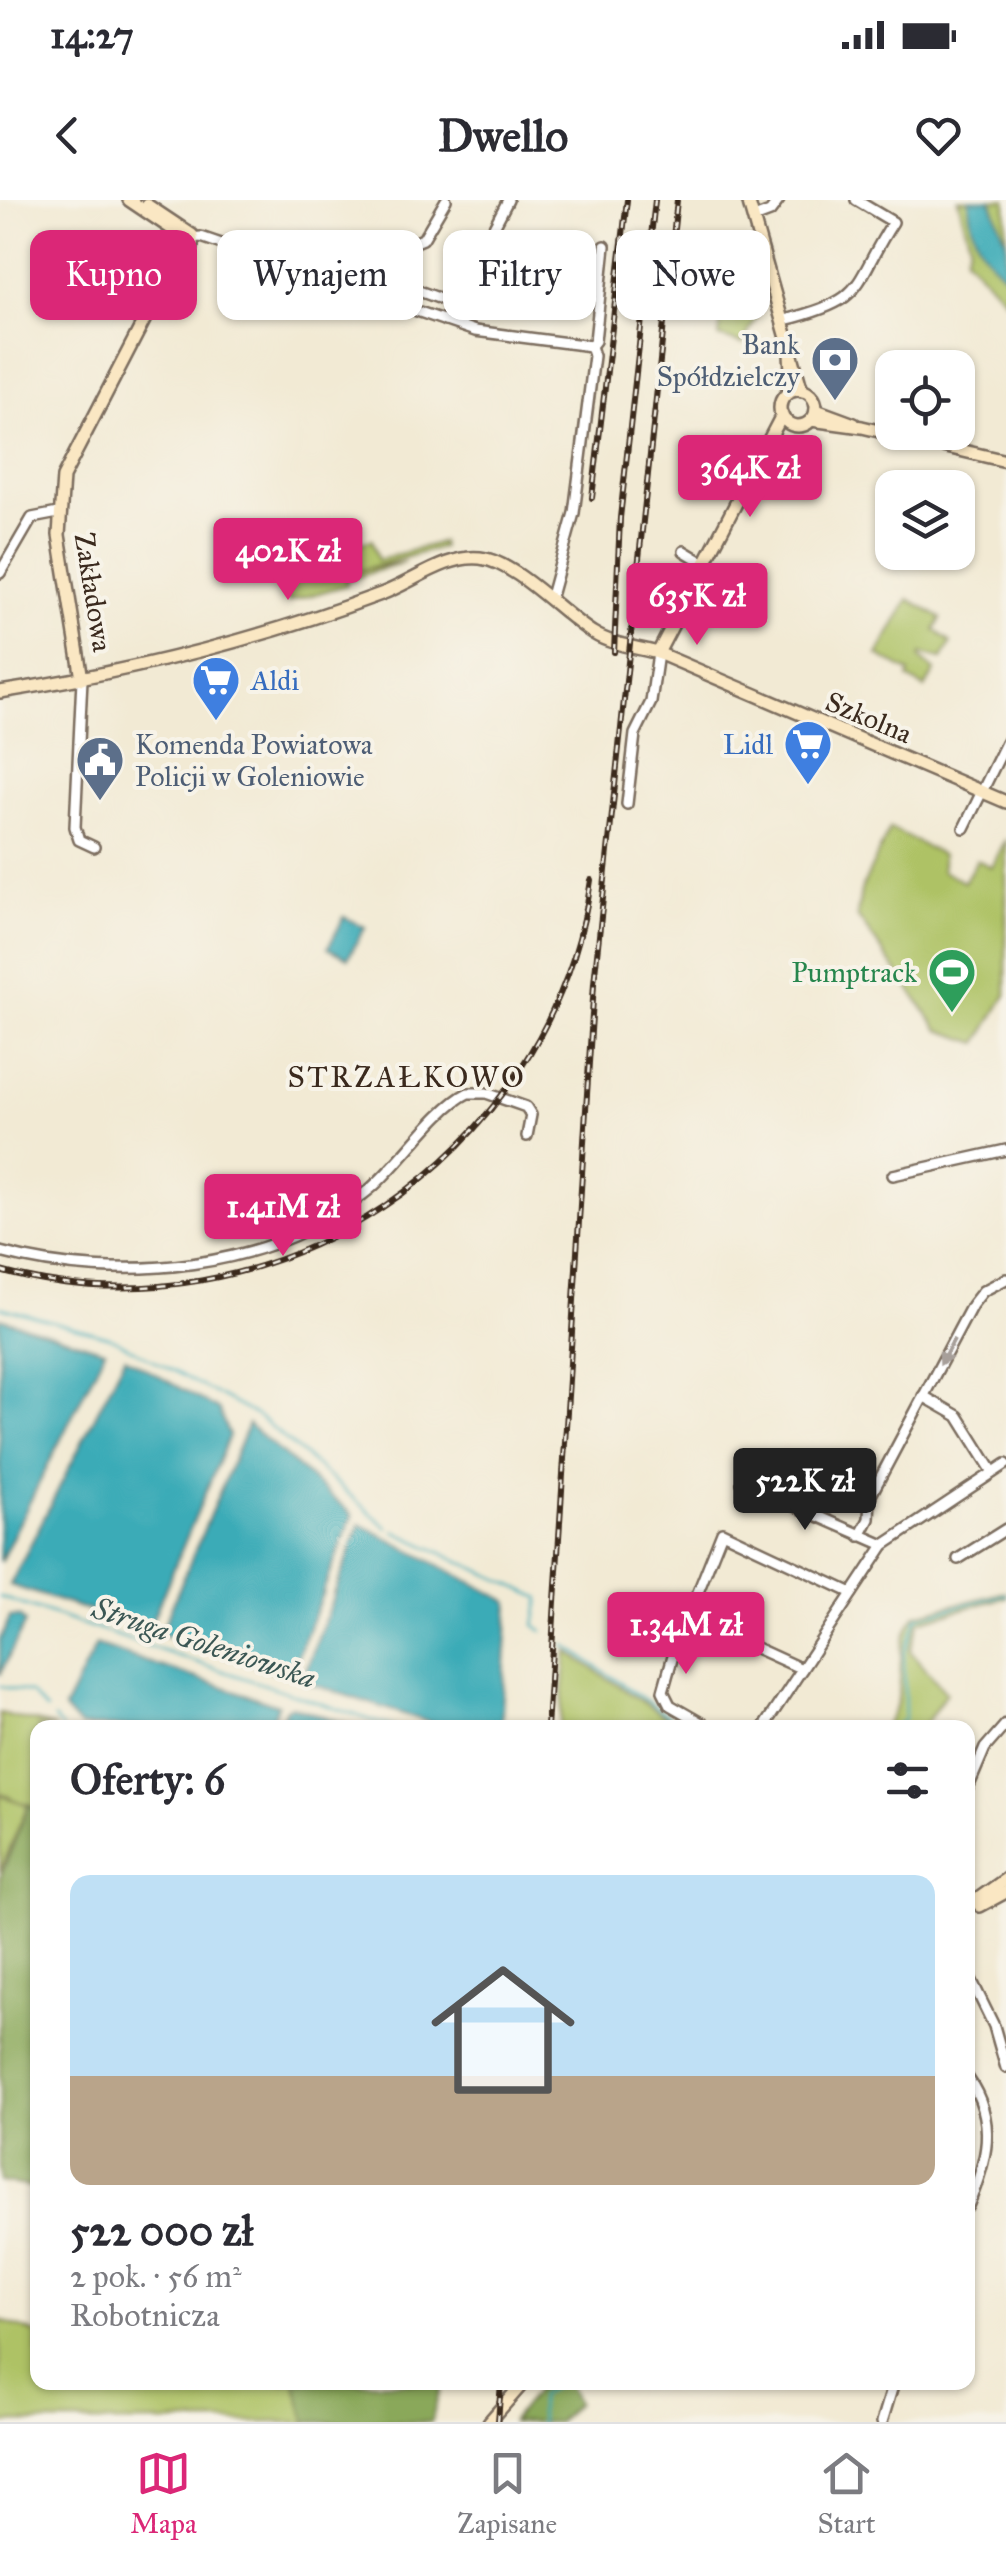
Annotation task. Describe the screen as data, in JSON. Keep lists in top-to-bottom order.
{
  "streets": {
    "street": ["Zakładowa", "Szkolna"]
  },
  "crossings": [
    ["Zakładowa", "Szkolna"]
  ],
  "districts": ["STRZAŁKOWO"],
  "water": ["Struga Goleniowska"],
  "places": {
    "bank": ["Bank Spółdzielczy"],
    "supermarket": ["Aldi", "Lidl"],
    "public building": ["Komenda Powiatowa Policji w Goleniowie"],
    "sports": ["Pumptrack"]
  },
  "page": {
    "status": "14:27",
    "header": "Dwello",
    "chip": [
      "Kupno",
      "Wynajem",
      "Filtry",
      "Nowe"
    ],
    "price": [
      "364K zł",
      "402K zł",
      "635K zł",
      "1.41M zł",
      "522K zł",
      "1.34M zł"
    ],
    "heading": "Oferty: 6",
    "list": [
      {
        "name": "522 000 zł",
        "note": "2 pok. · 56 m² · Robotnicza"
      }
    ],
    "tabs": ["Mapa", "Zapisane", "Start"]
  }
}
